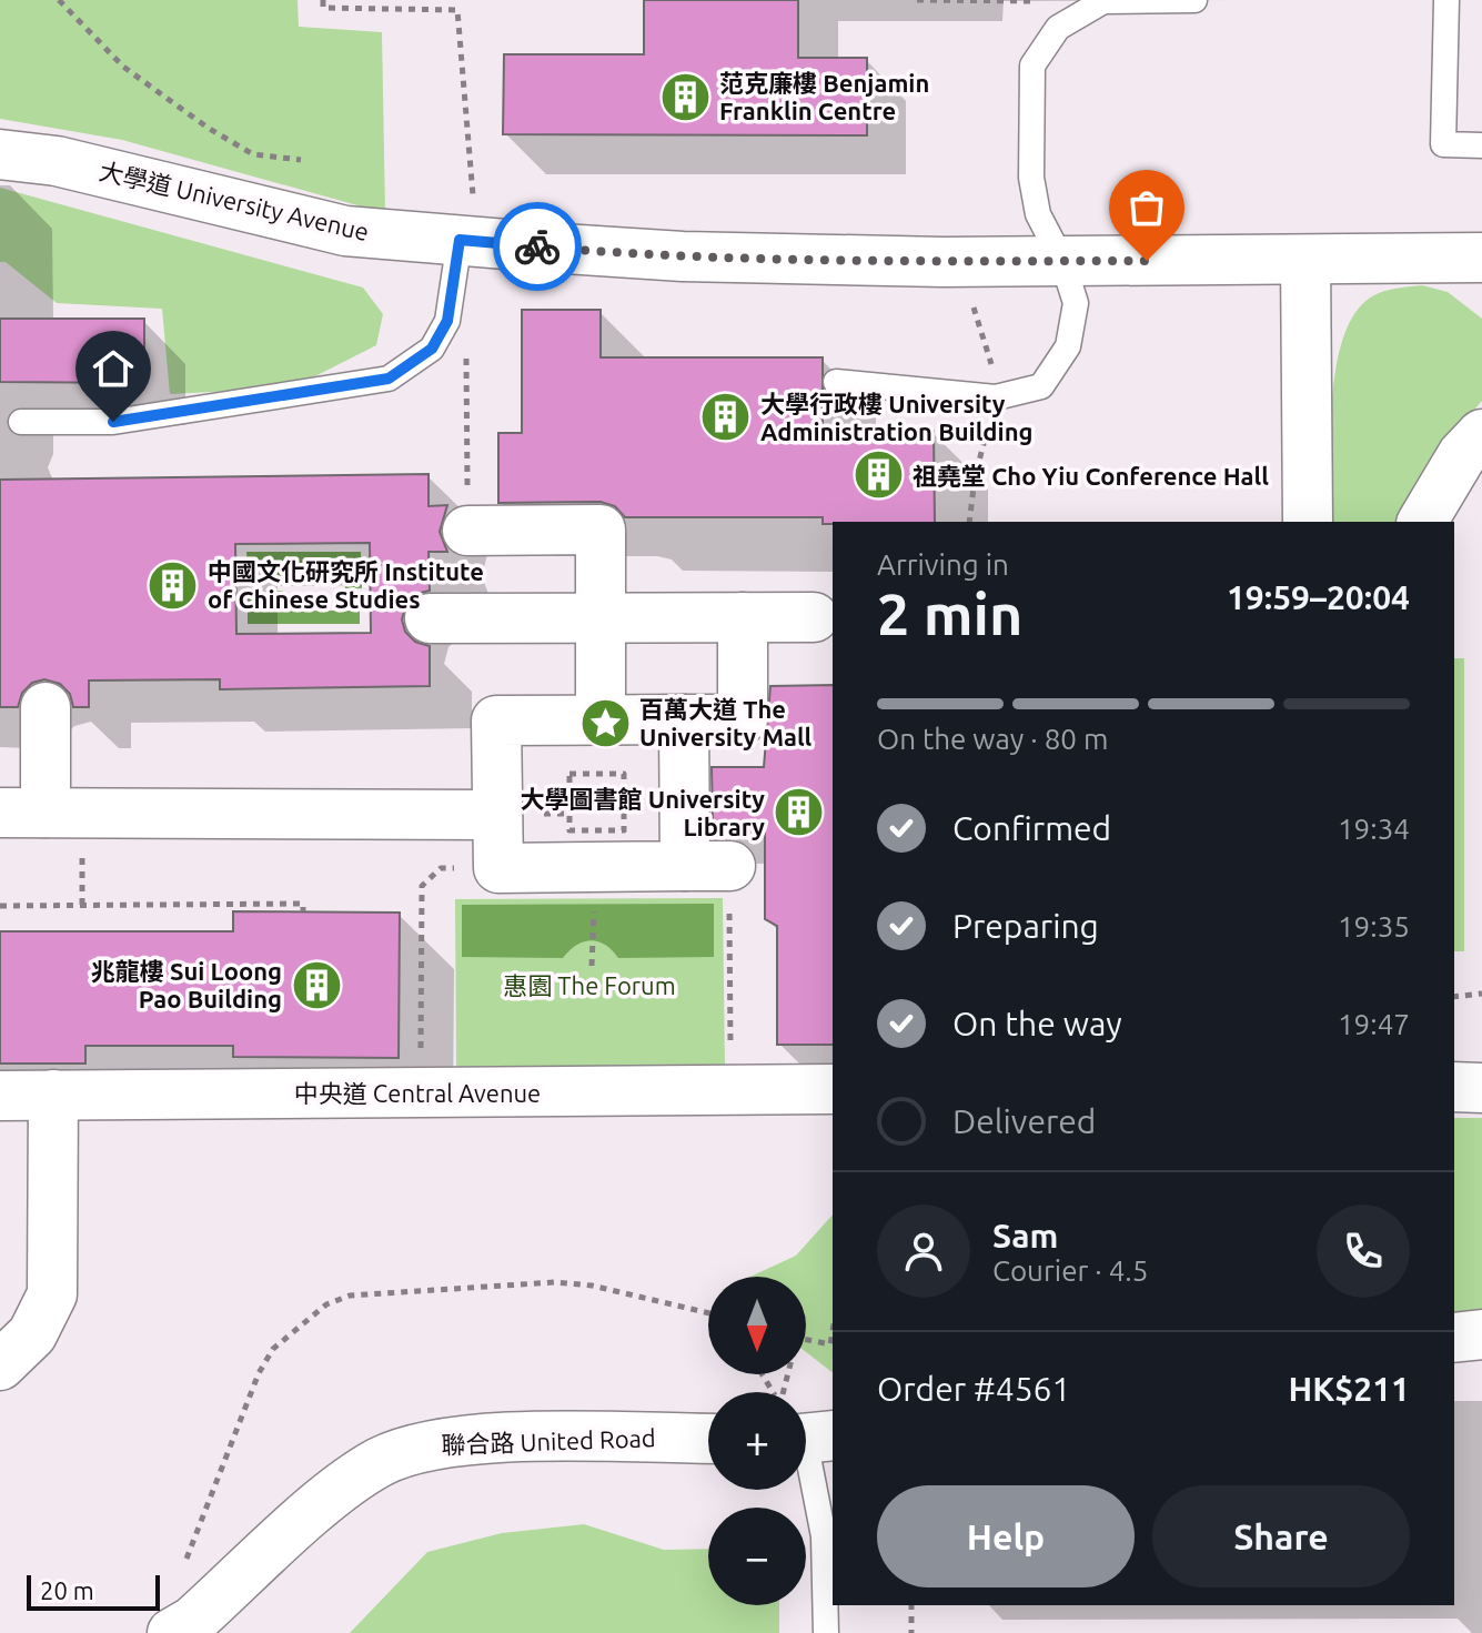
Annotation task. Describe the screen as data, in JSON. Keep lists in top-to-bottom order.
{
  "streets": {
    "street": ["大學道 University Avenue", "中央道 Central Avenue", "聯合路 United Road"]
  },
  "parks": ["惠園 The Forum"],
  "places": {
    "building": [
      "范克廉樓 Benjamin Franklin Centre",
      "大學行政樓 University Administration Building",
      "祖堯堂 Cho Yiu Conference Hall",
      "中國文化研究所 Institute of Chinese Studies",
      "大學圖書館 University Library",
      "兆龍樓 Sui Loong Pao Building"
    ],
    "place": ["百萬大道 The University Mall"]
  },
  "scale_bar": "20 m",
  "north": "bottom",
  "page": {
    "heading": ["2 min", "Arriving in", "19:59–20:04"],
    "panel": [
      "Sam",
      "Courier · 4.5",
      "Order #4561",
      "HK$211"
    ],
    "bar": "On the way · 80 m",
    "list": [
      ["Confirmed", "19:34"],
      ["Preparing", "19:35"],
      ["On the way", "19:47"],
      "Delivered"
    ],
    "map_buttons": ["+", "−"],
    "buttons": ["Help", "Share"],
    "scale": "20 m"
  }
}
